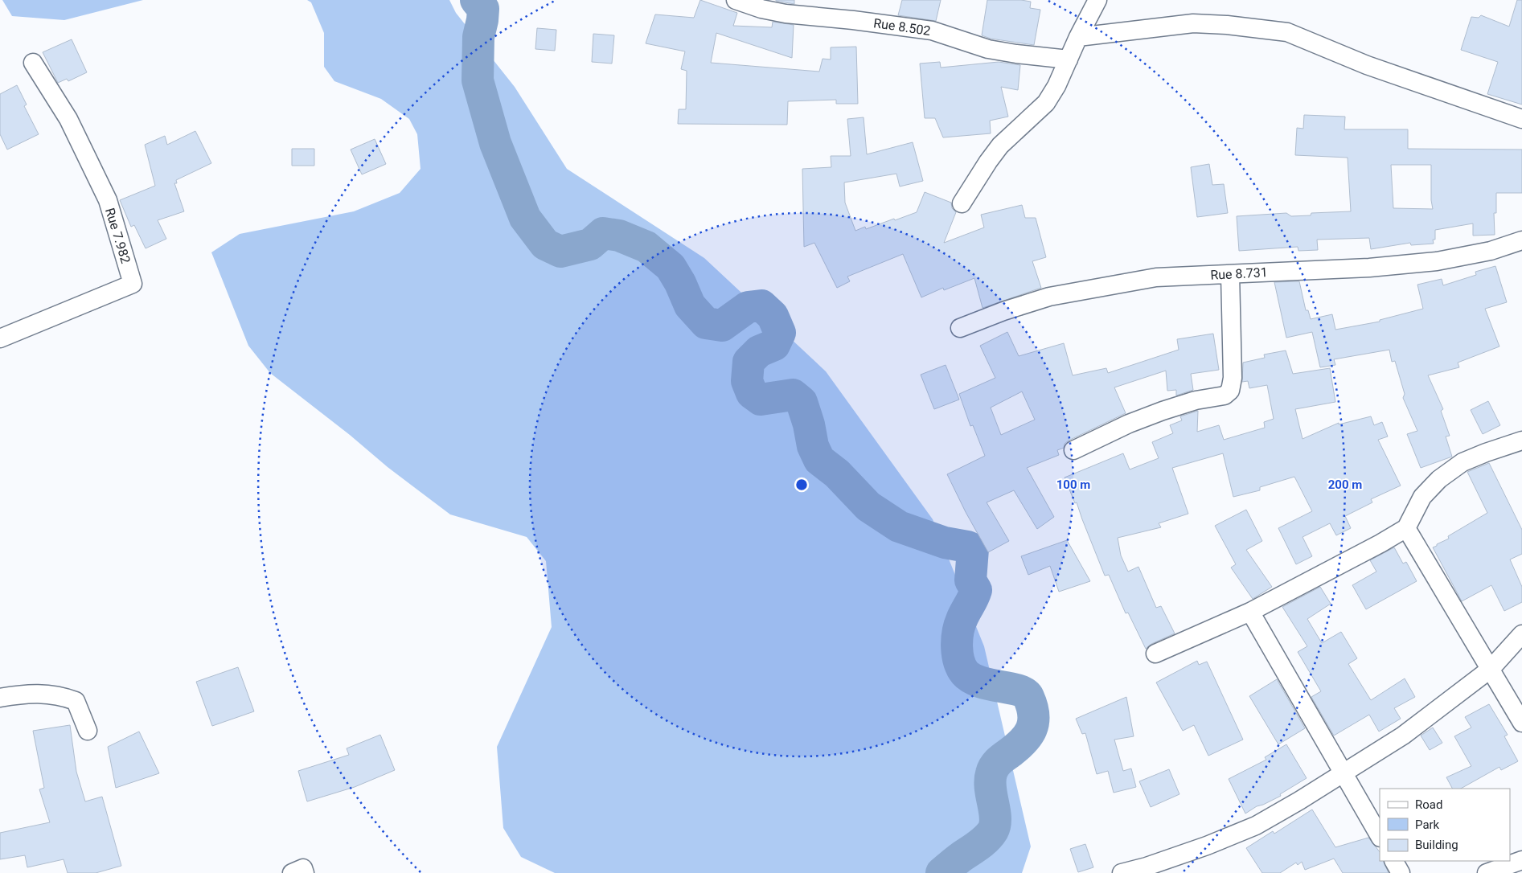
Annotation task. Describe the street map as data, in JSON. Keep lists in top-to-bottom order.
{
  "streets": {
    "street": ["Rue 8.502", "Rue 7.982", "Rue 8.731"]
  },
  "legend": ["Road", "Park", "Building"],
  "rings": ["100 m", "200 m"]
}
